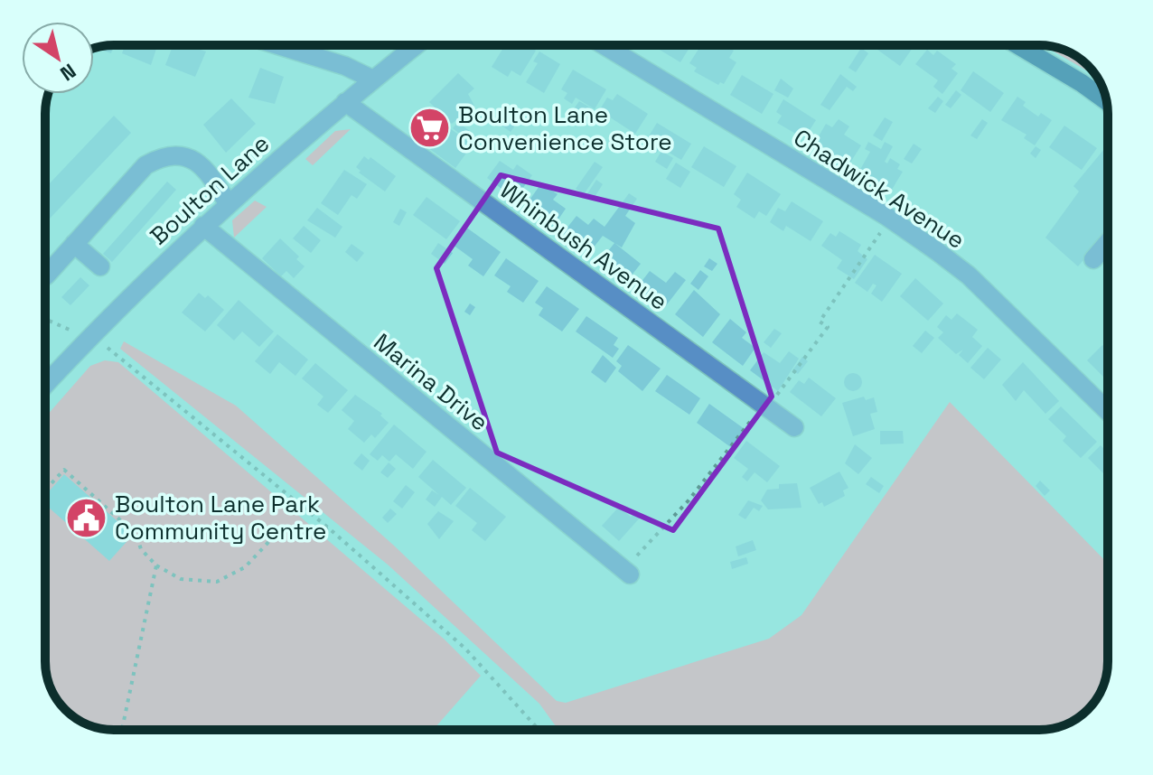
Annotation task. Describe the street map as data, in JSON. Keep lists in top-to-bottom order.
{
  "streets": {
    "street": [
      "Chadwick Avenue",
      "Boulton Lane",
      "Whinbush Avenue",
      "Marina Drive"
    ]
  },
  "crossings": [
    ["Boulton Lane", "Whinbush Avenue"],
    ["Boulton Lane", "Marina Drive"]
  ],
  "places": {
    "supermarket": ["Boulton Lane Convenience Store"],
    "public building": ["Boulton Lane Park Community Centre"]
  },
  "north": "bottom right"
}
